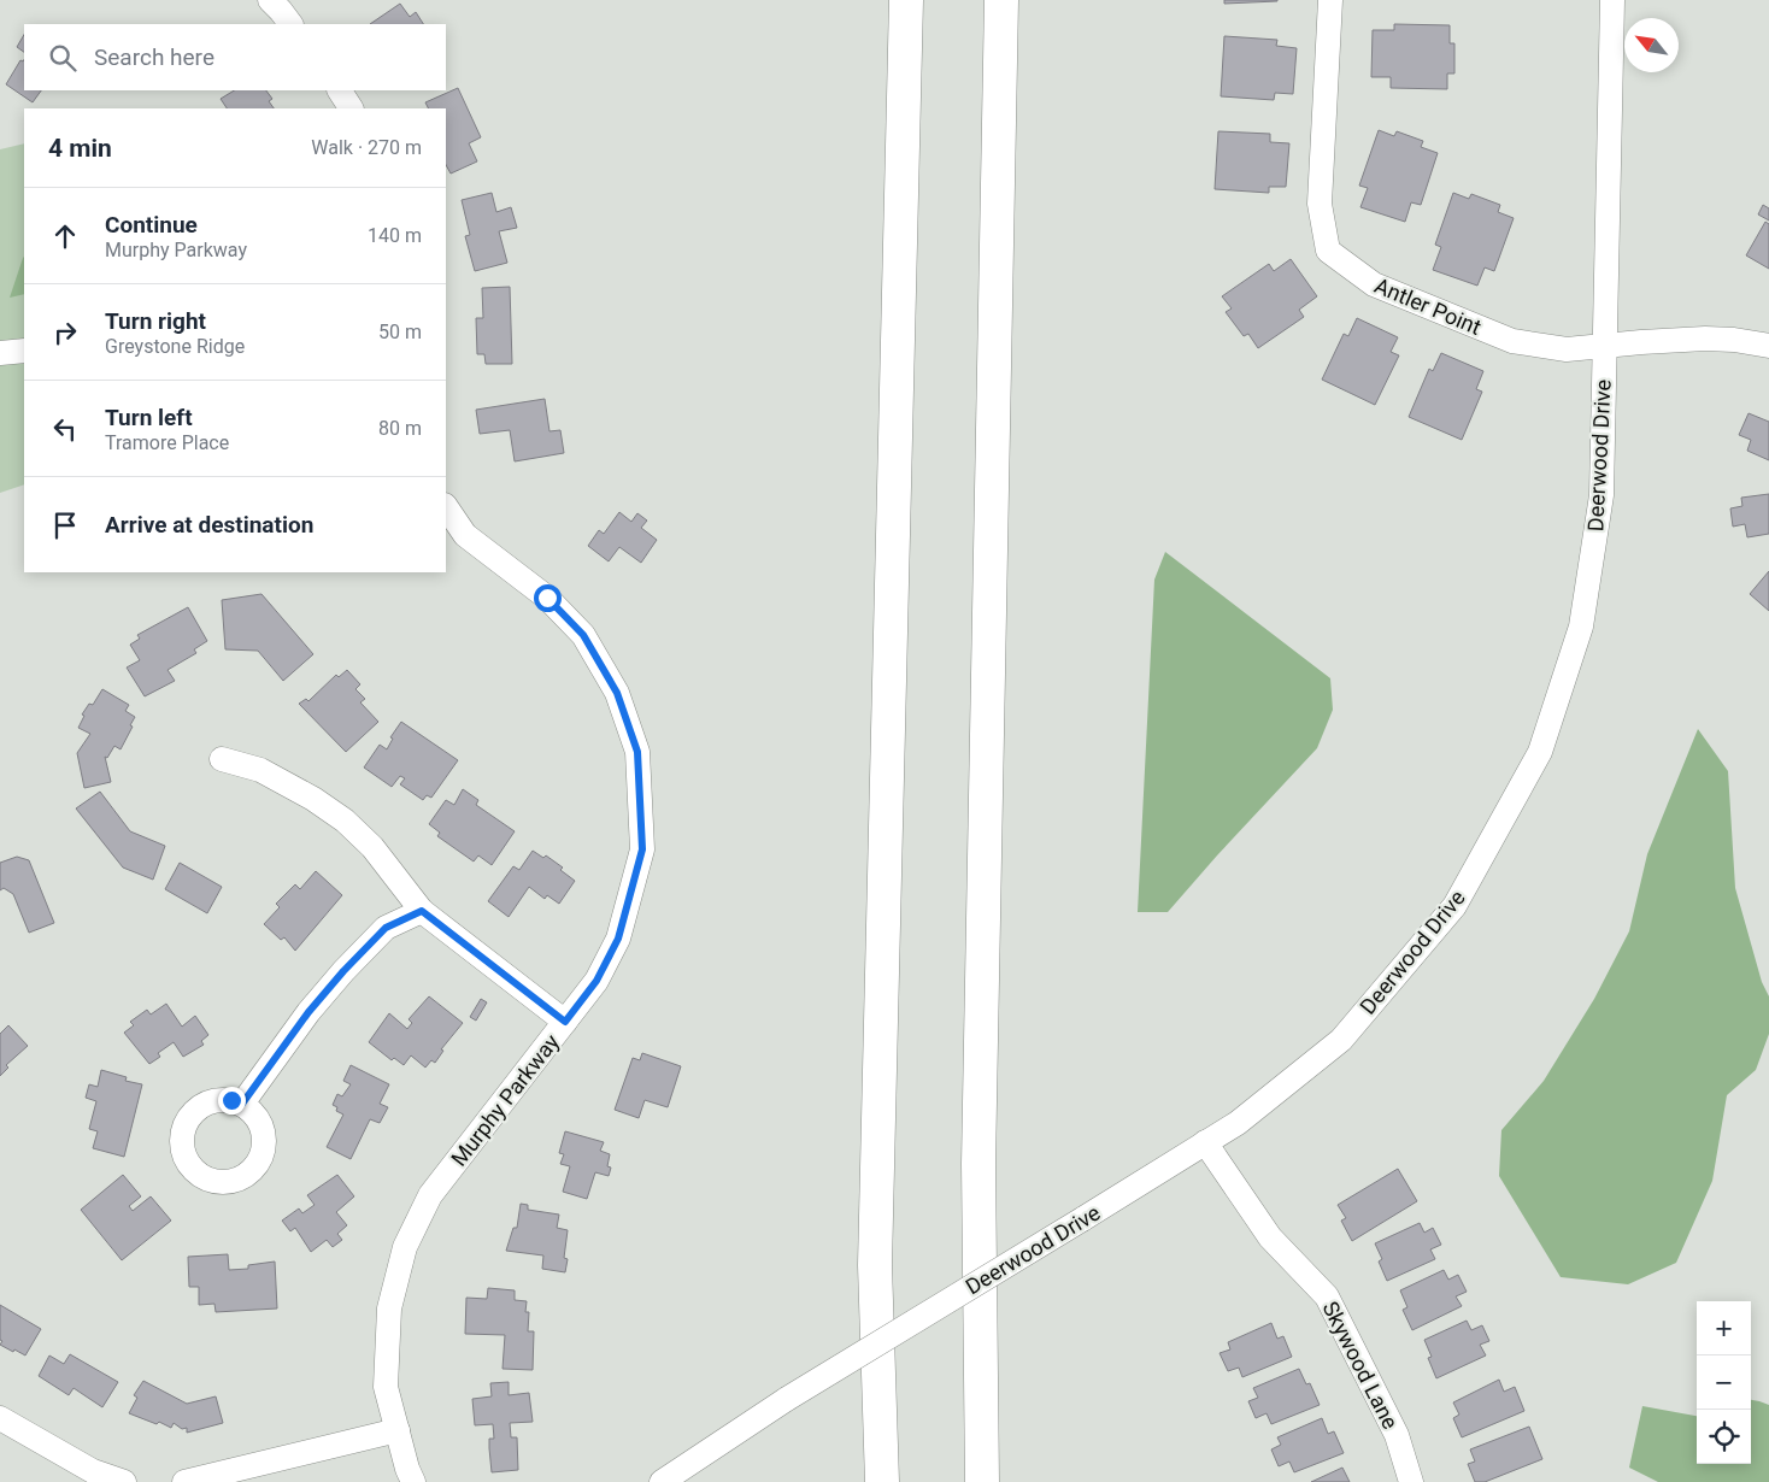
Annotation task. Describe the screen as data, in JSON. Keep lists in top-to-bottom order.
{
  "streets": {
    "street": [
      "Antler Point",
      "Deerwood Drive",
      "Murphy Parkway",
      "Skywood Lane"
    ]
  },
  "crossings": [
    ["Antler Point", "Deerwood Drive"],
    ["Deerwood Drive", "Skywood Lane"]
  ],
  "north": "top left",
  "page": {
    "search": "Search here",
    "heading": ["4 min", "Walk · 270 m"],
    "list": [
      ["Continue", "Murphy Parkway", "140 m"],
      ["Turn right", "Greystone Ridge", "50 m"],
      ["Turn left", "Tramore Place", "80 m"],
      "Arrive at destination"
    ],
    "map_buttons": ["+", "−"]
  }
}
